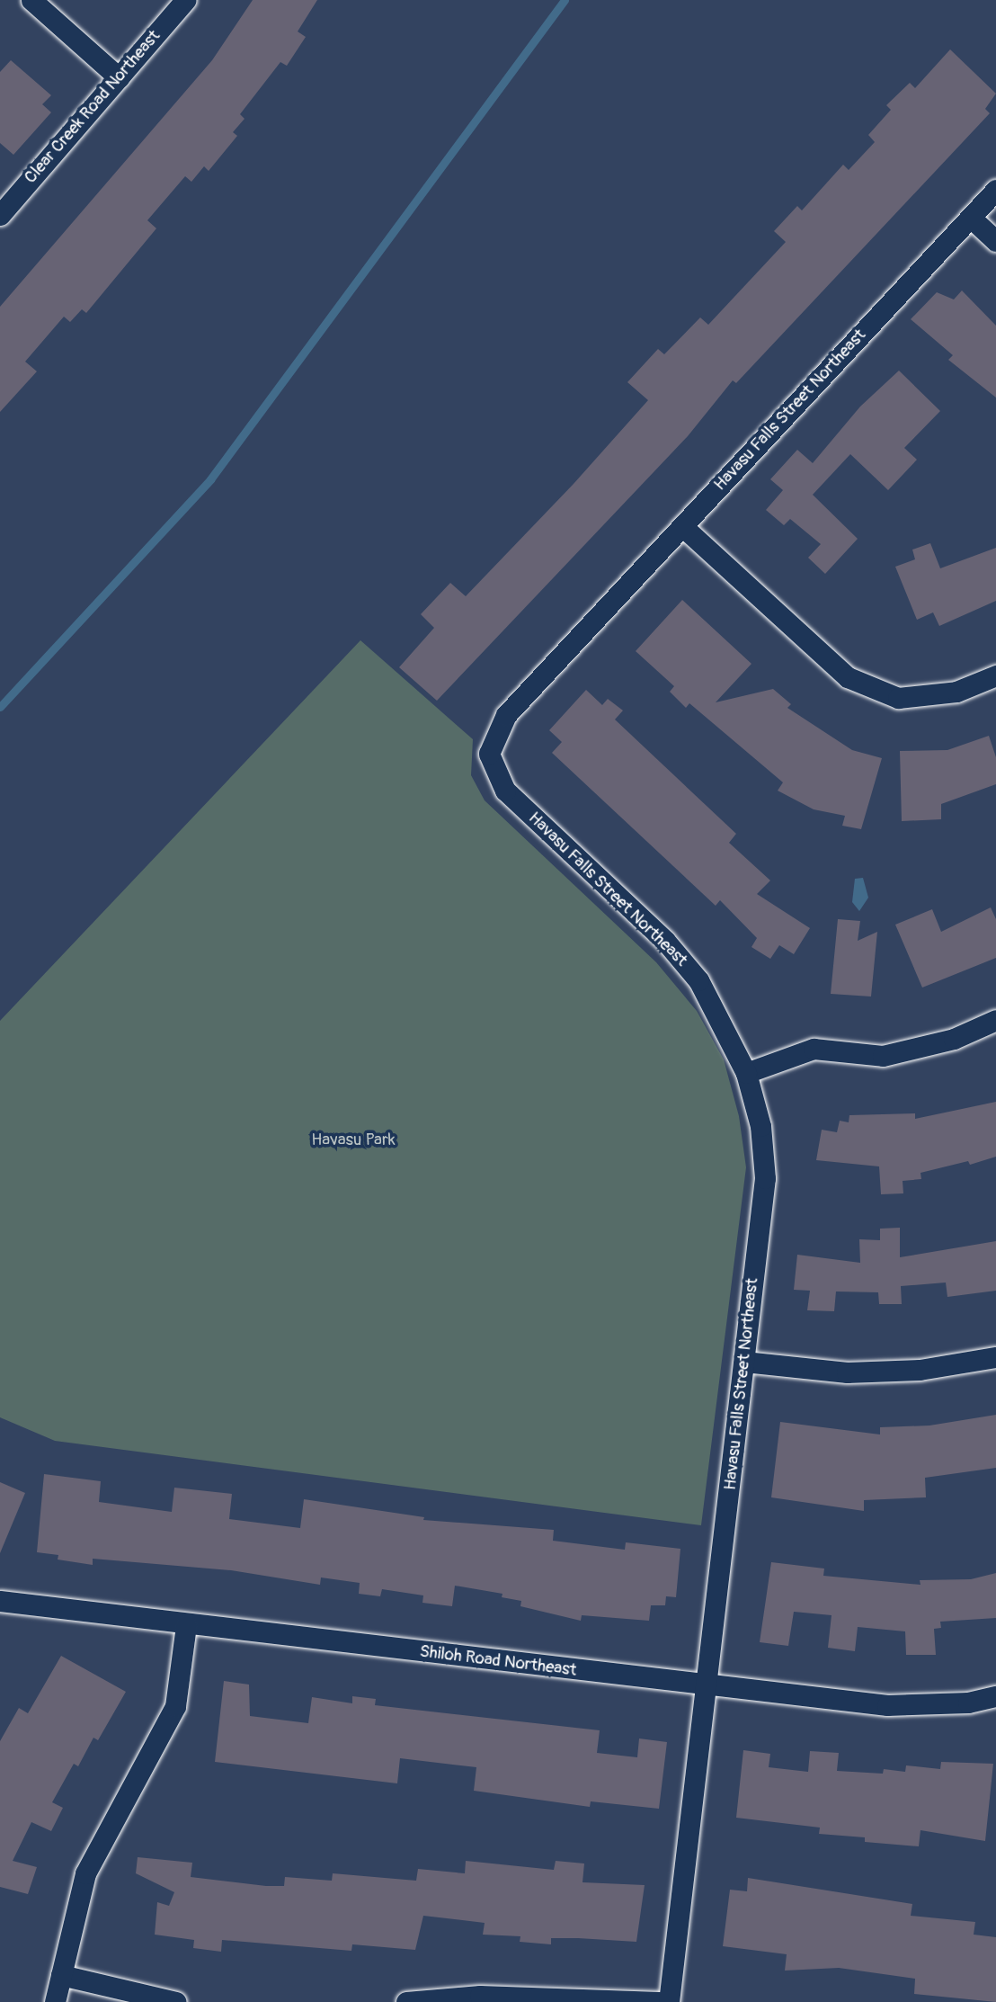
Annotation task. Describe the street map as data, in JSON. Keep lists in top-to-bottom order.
{
  "streets": {
    "street": ["Clear Creek Road Northeast", "Havasu Falls Street Northeast", "Shiloh Road Northeast"]
  },
  "crossings": [
    ["Havasu Falls Street Northeast", "Shiloh Road Northeast"]
  ],
  "parks": ["Havasu Park"]
}
